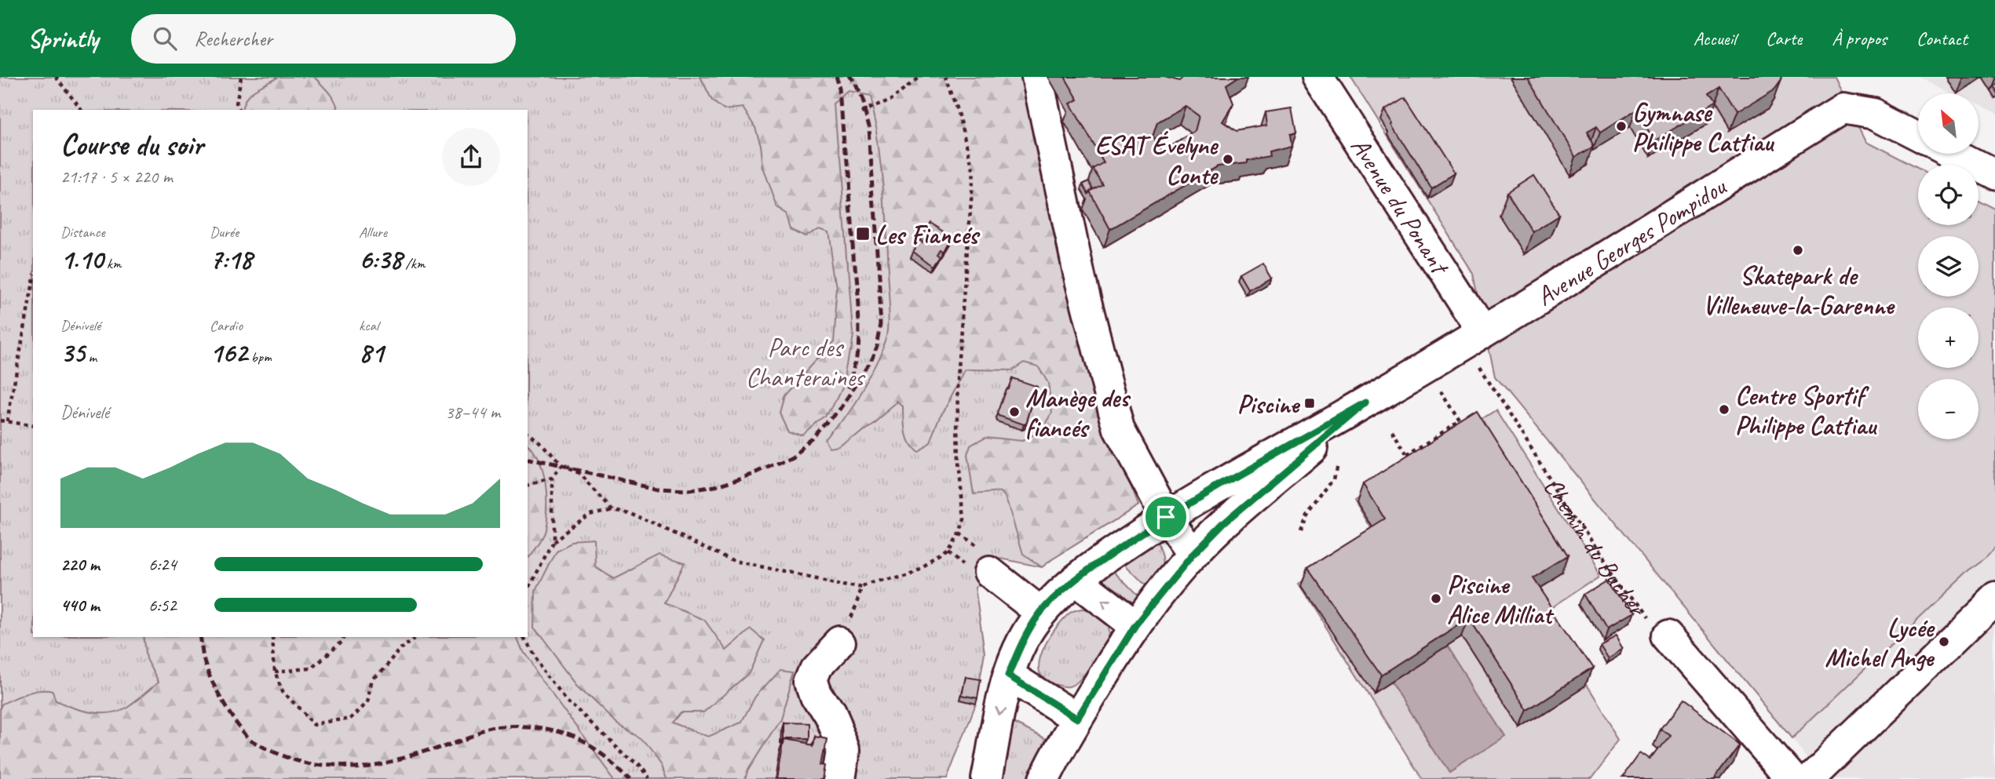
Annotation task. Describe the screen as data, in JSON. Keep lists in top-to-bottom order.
{
  "streets": {
    "street": ["Avenue du Ponant", "Avenue Georges Pompidou", "Chemin du Bucher"]
  },
  "crossings": [
    ["Avenue du Ponant", "Avenue Georges Pompidou"],
    ["Avenue du Ponant", "Chemin du Bucher"],
    ["Avenue Georges Pompidou", "Chemin du Bucher"]
  ],
  "parks": ["Parc des Chanteraines"],
  "places": {
    "other": [
      "Gymnase Philippe Cattiau",
      "ESAT Évelyne Conte",
      "Skatepark de Villeneuve-la-Garenne",
      "Centre Sportif Philippe Cattiau",
      "Manège des fiancés",
      "Piscine Alice Milliat",
      "Lycée Michel Ange"
    ],
    "transit": ["Les Fiancés", "Piscine"]
  },
  "north": "top left",
  "page": {
    "header": "Sprintly",
    "search": "Rechercher",
    "nav": [
      "Accueil",
      "Carte",
      "À propos",
      "Contact"
    ],
    "map_buttons": ["+", "−"],
    "heading": ["Course du soir", "21:17 · 5 × 220 m"],
    "stats": [
      ["Distance", "1.10 km"],
      ["Durée", "7:18"],
      ["Allure", "6:38 /km"],
      ["Dénivelé", "35 m"],
      ["Cardio", "162 bpm"],
      ["kcal", "81"]
    ],
    "chart": ["Dénivelé", "38–44 m"],
    "list": [
      {
        "name": "220 m",
        "note": "6:24"
      },
      {
        "name": "440 m",
        "note": "6:52"
      }
    ]
  }
}
